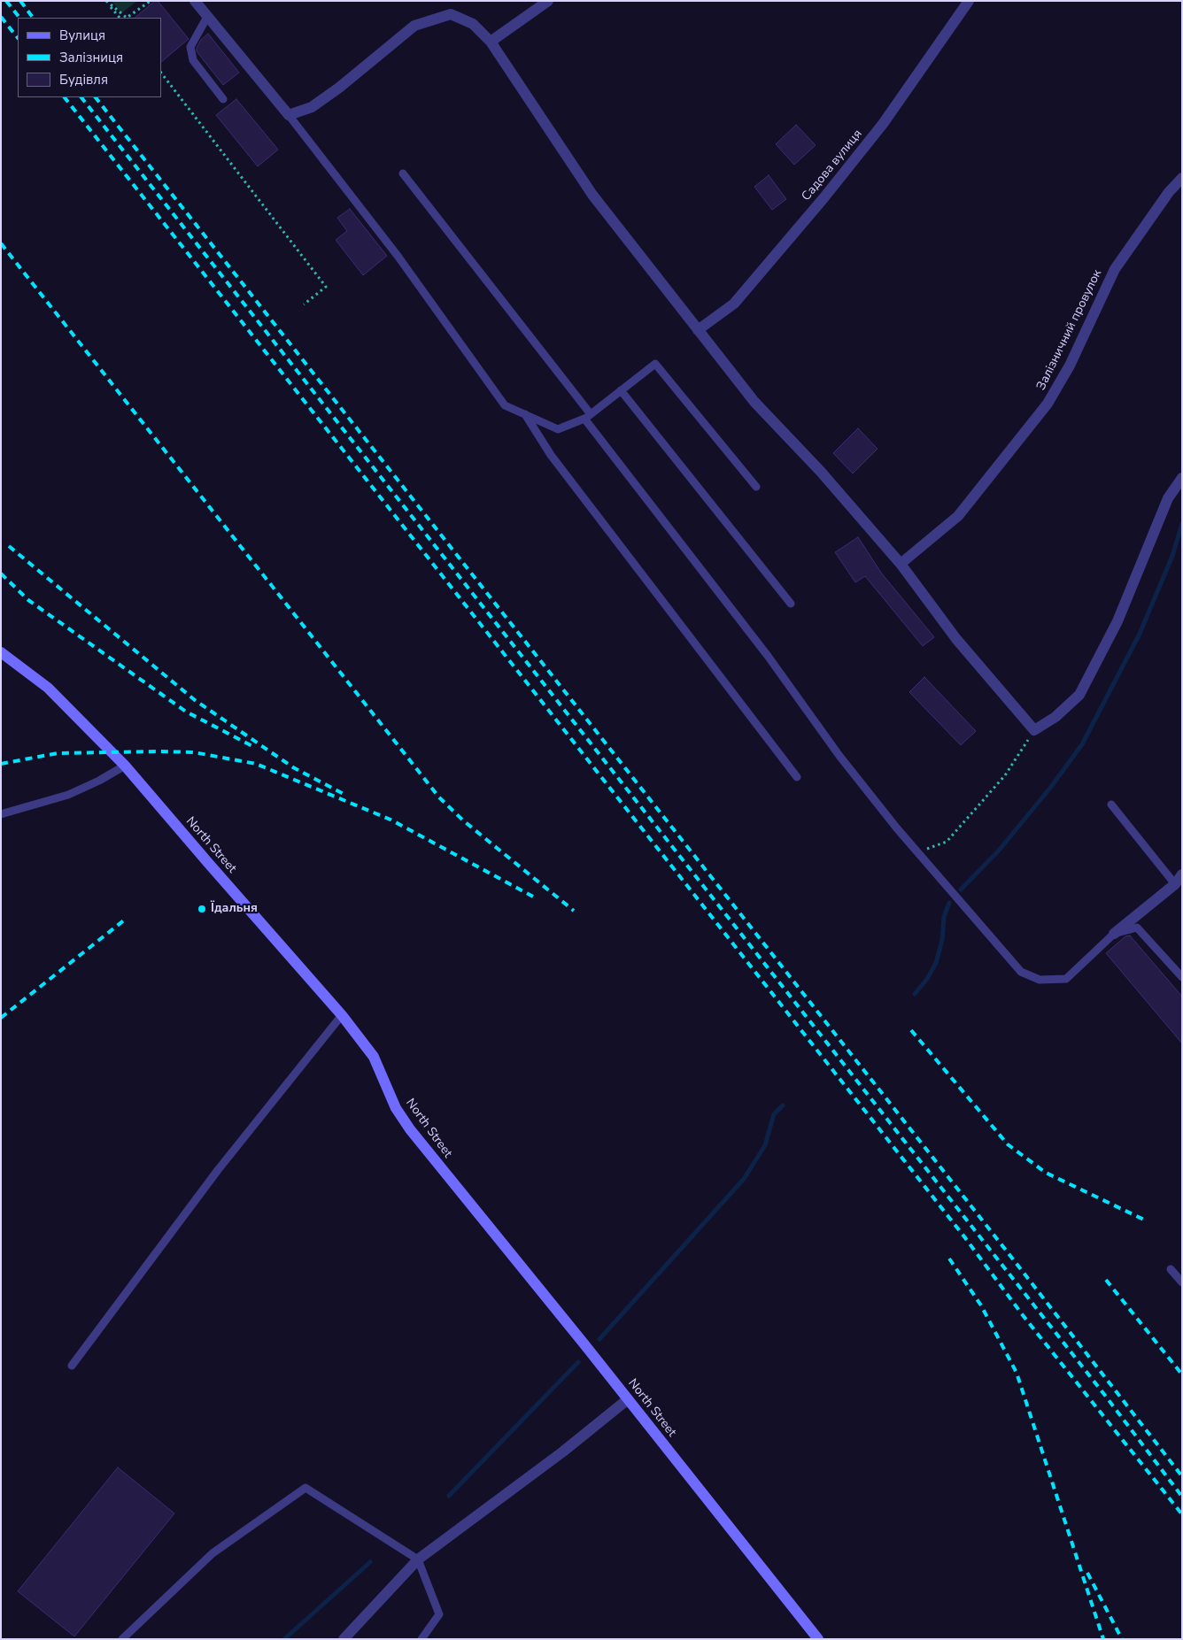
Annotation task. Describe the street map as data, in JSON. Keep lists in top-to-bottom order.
{
  "streets": {
    "street": ["Садова вулиця", "Залізничний провулок", "North Street"]
  },
  "places": ["Їдальня"],
  "legend": ["Вулиця", "Залізниця", "Будівля"]
}
